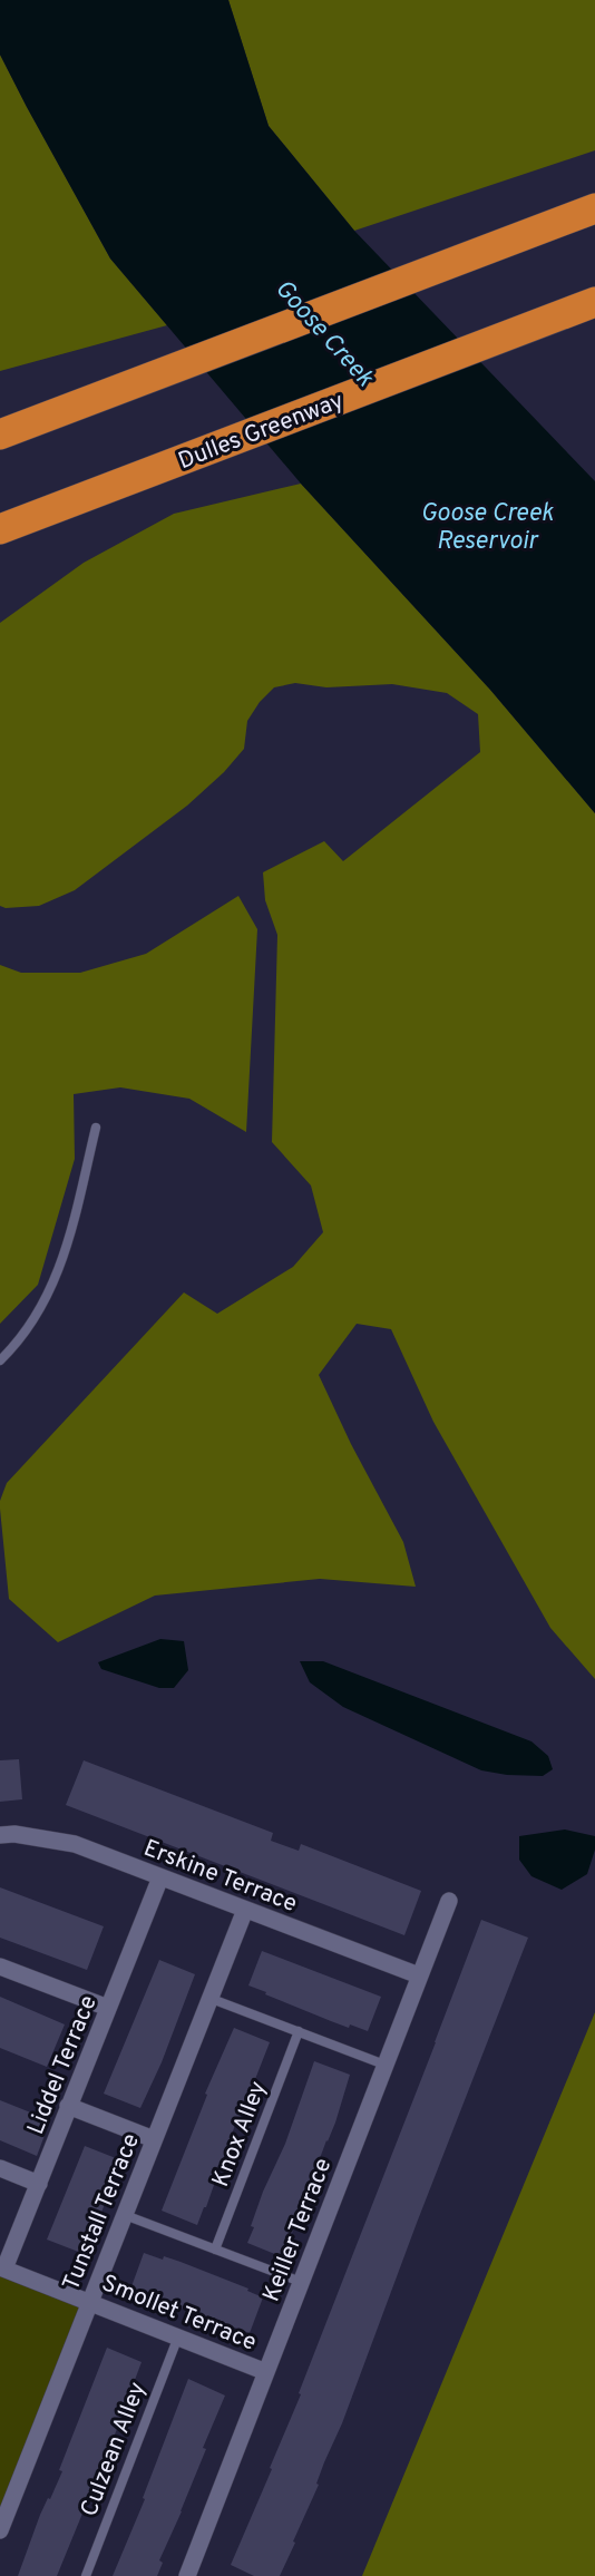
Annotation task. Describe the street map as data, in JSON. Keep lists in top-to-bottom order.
{
  "streets": {
    "highway": ["Dulles Greenway"],
    "street": [
      "Erskine Terrace",
      "Liddel Terrace",
      "Tunstall Terrace",
      "Keiller Terrace",
      "Smollet Terrace"
    ],
    "lane": ["Knox Alley", "Culzean Alley"]
  },
  "crossings": [
    ["Erskine Terrace", "Liddel Terrace"],
    ["Erskine Terrace", "Tunstall Terrace"],
    ["Erskine Terrace", "Keiller Terrace"],
    ["Liddel Terrace", "Smollet Terrace"],
    ["Tunstall Terrace", "Smollet Terrace"],
    ["Keiller Terrace", "Smollet Terrace"],
    ["Smollet Terrace", "Culzean Alley"]
  ],
  "water": ["Goose Creek", "Goose Creek Reservoir"]
}
